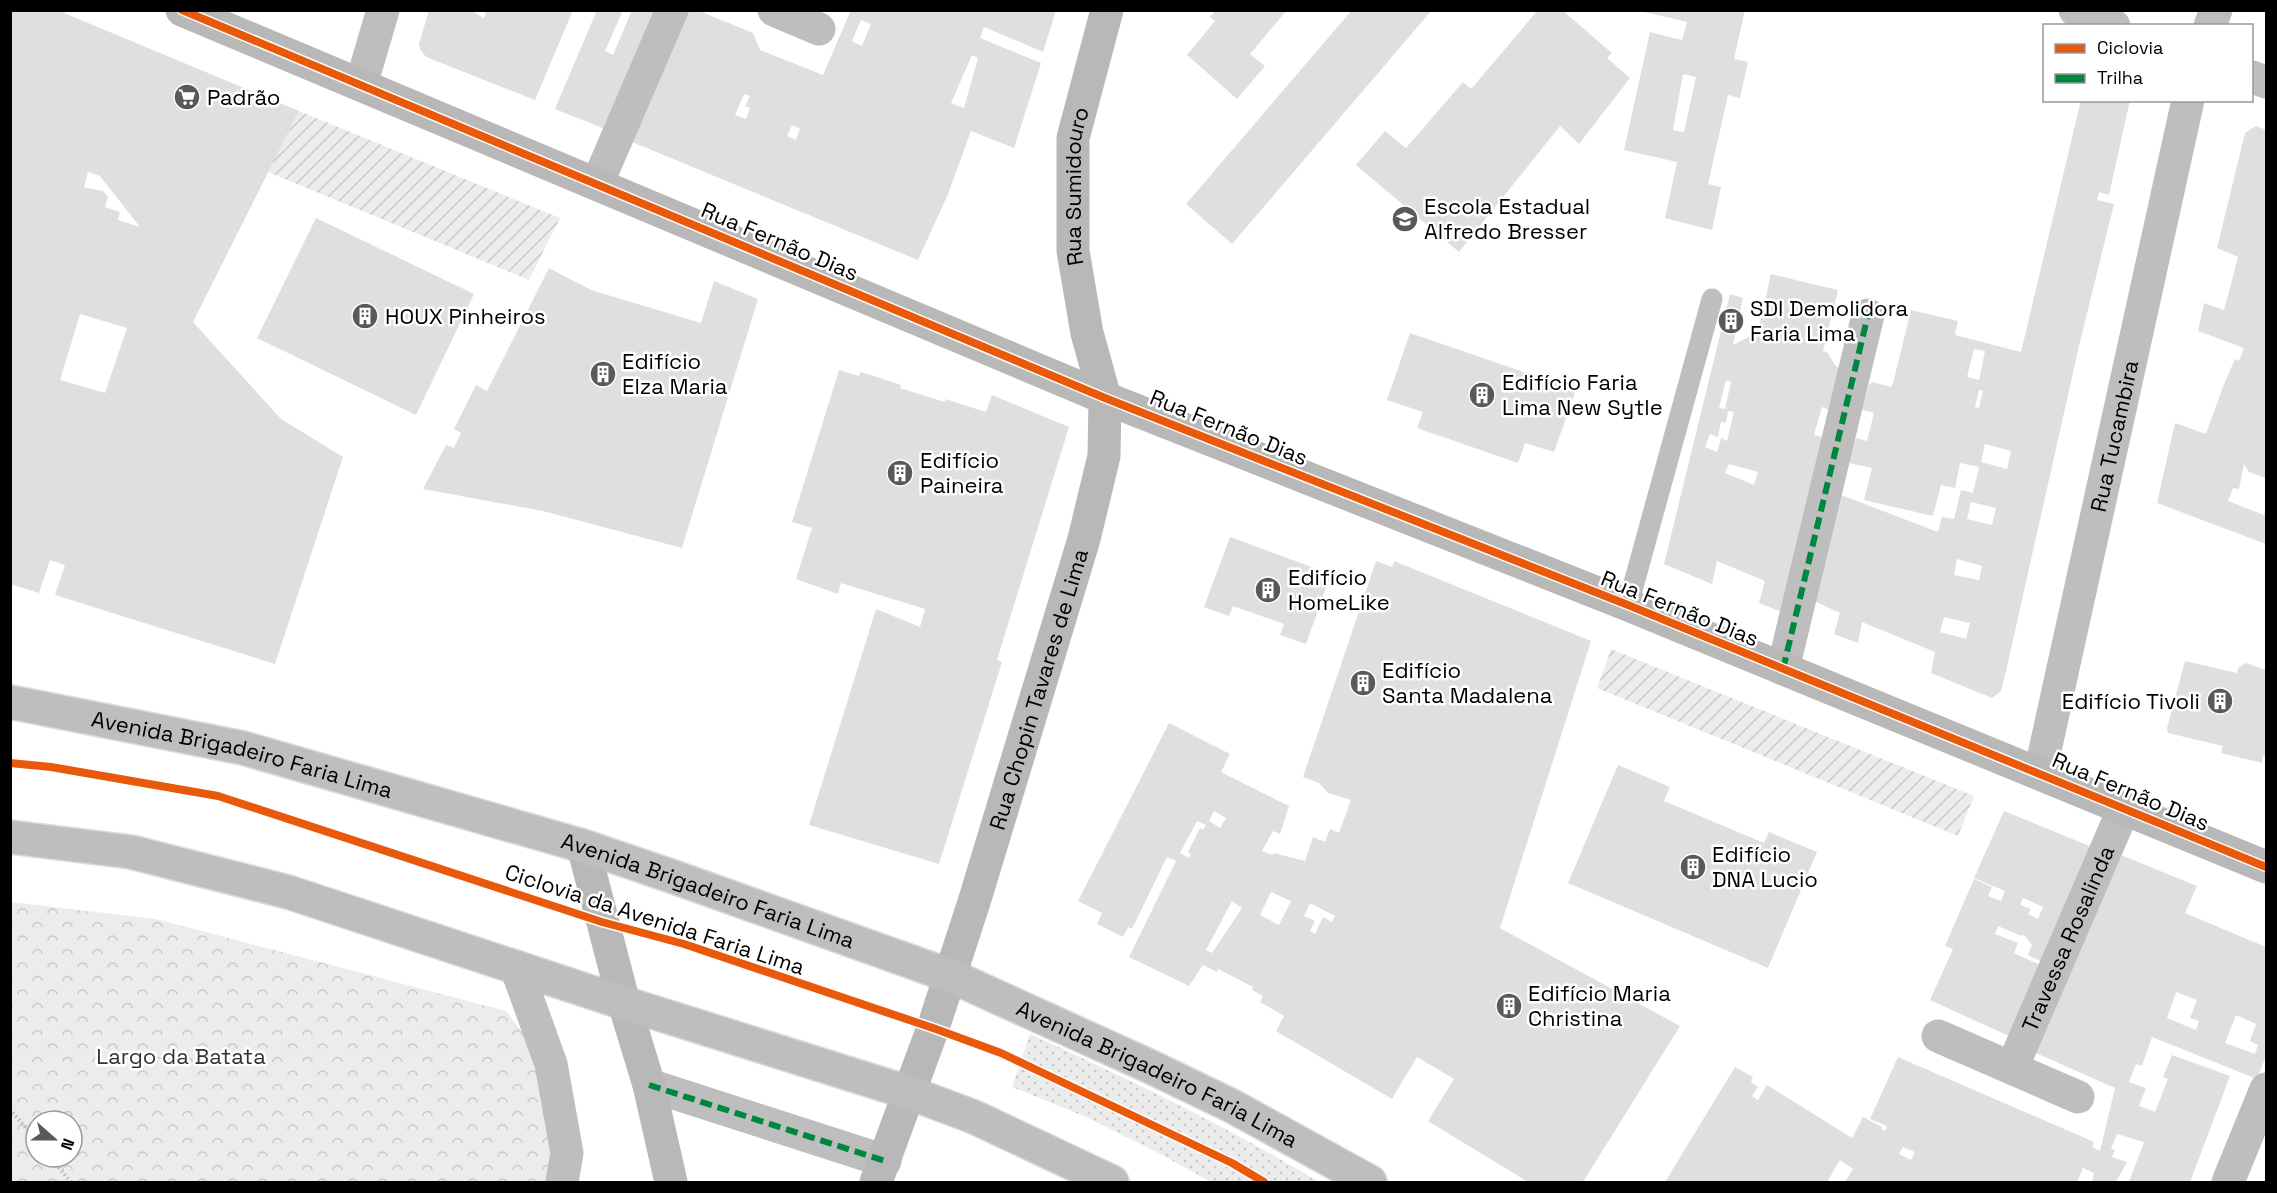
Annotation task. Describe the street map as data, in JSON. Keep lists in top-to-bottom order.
{
  "streets": {
    "main road": [
      "Rua Fernão Dias",
      "Rua Tucambira",
      "Avenida Brigadeiro Faria Lima",
      "Travessa Rosalinda"
    ],
    "street": ["Rua Sumidouro", "Rua Chopin Tavares de Lima"],
    "cycle path": ["Ciclovia da Avenida Faria Lima"]
  },
  "crossings": [
    ["Rua Sumidouro", "Rua Fernão Dias"],
    ["Rua Sumidouro", "Rua Chopin Tavares de Lima"],
    ["Rua Fernão Dias", "Rua Tucambira"],
    ["Rua Fernão Dias", "Rua Chopin Tavares de Lima"],
    ["Rua Fernão Dias", "Travessa Rosalinda"],
    ["Rua Chopin Tavares de Lima", "Avenida Brigadeiro Faria Lima"]
  ],
  "parks": ["Largo da Batata"],
  "places": {
    "supermarket": ["Padrão"],
    "school or university": ["Escola Estadual Alfredo Bresser"],
    "building": [
      "HOUX Pinheiros",
      "SDI Demolidora Faria Lima",
      "Edifício Elza Maria",
      "Edifício Faria Lima New Sytle",
      "Edifício Paineira",
      "Edifício HomeLike",
      "Edifício Santa Madalena",
      "Edifício Tivoli",
      "Edifício DNA Lucio",
      "Edifício Maria Christina"
    ]
  },
  "legend": ["Ciclovia", "Trilha"],
  "north": "right"
}
